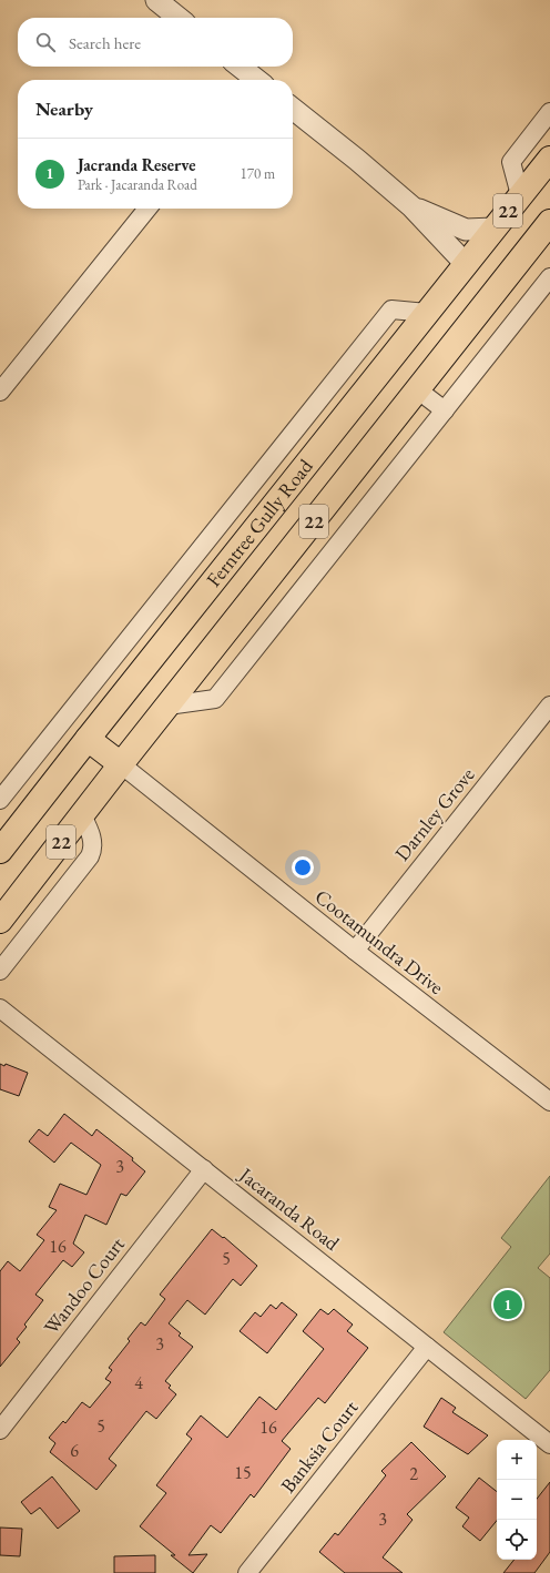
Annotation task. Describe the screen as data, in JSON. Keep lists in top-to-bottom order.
{
  "streets": {
    "main road": ["22", "Ferntree Gully Road"],
    "street": [
      "Darnley Grove",
      "Cootamundra Drive",
      "Jacaranda Road",
      "Wandoo Court",
      "Banksia Court"
    ]
  },
  "crossings": [
    ["Ferntree Gully Road", "Cootamundra Drive"],
    ["Darnley Grove", "Cootamundra Drive"],
    ["Jacaranda Road", "Wandoo Court"],
    ["Jacaranda Road", "Banksia Court"]
  ],
  "house_numbers": [
    "3",
    "16",
    "5",
    "3",
    "4",
    "5",
    "16",
    "6",
    "15",
    "2",
    "3"
  ],
  "page": {
    "search": "Search here",
    "heading": "Nearby",
    "list": [
      {
        "mark": "1",
        "name": "Jacranda Reserve",
        "note": "Park · Jacaranda Road",
        "value": "170 m"
      }
    ],
    "pins": "1",
    "map_buttons": ["+", "−"]
  }
}
